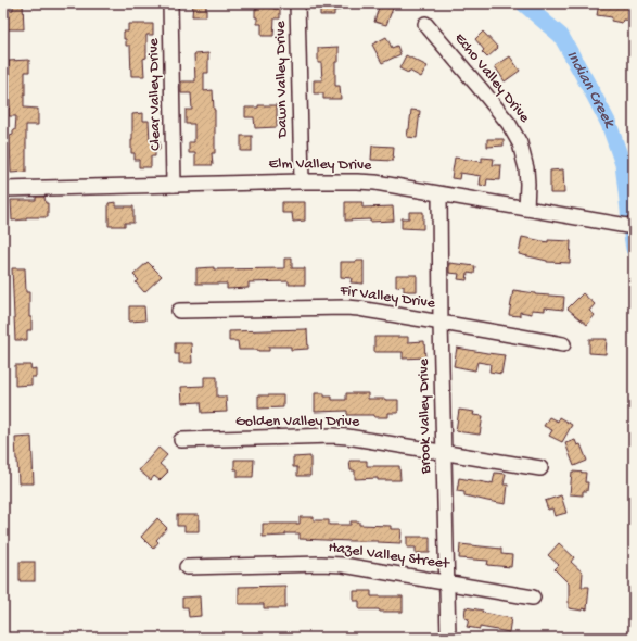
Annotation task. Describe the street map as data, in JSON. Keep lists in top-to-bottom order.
{
  "streets": {
    "street": [
      "Echo Valley Drive",
      "Dawn Valley Drive",
      "Clear Valley Drive",
      "Elm Valley Drive",
      "Fir Valley Drive",
      "Brook Valley Drive",
      "Golden Valley Drive",
      "Hazel Valley Street"
    ]
  },
  "crossings": [
    ["Echo Valley Drive", "Elm Valley Drive"],
    ["Dawn Valley Drive", "Elm Valley Drive"],
    ["Clear Valley Drive", "Elm Valley Drive"],
    ["Elm Valley Drive", "Brook Valley Drive"],
    ["Fir Valley Drive", "Brook Valley Drive"],
    ["Brook Valley Drive", "Golden Valley Drive"],
    ["Brook Valley Drive", "Hazel Valley Street"]
  ],
  "water": ["Indian Creek"]
}
